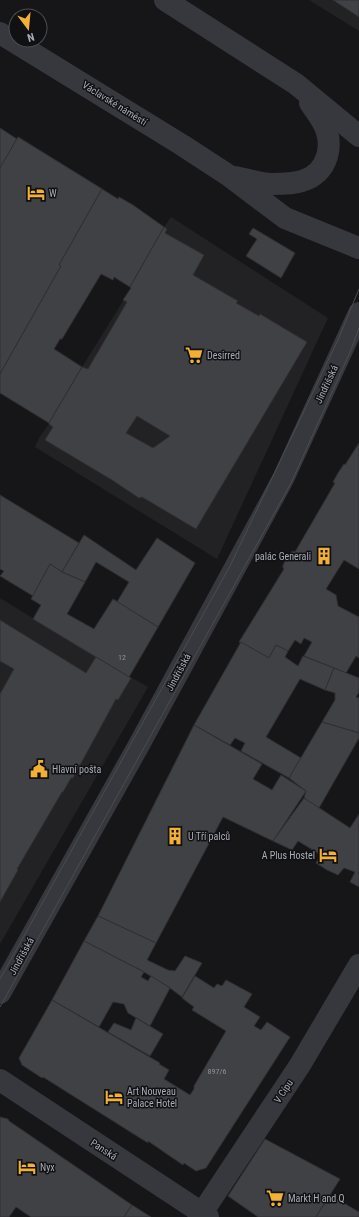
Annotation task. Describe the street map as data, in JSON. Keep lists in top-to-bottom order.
{
  "streets": {
    "street": [
      "Václavské náměstí",
      "Jindřišská",
      "V Cípu",
      "Panská"
    ]
  },
  "crossings": [
    ["V Cípu", "Panská"]
  ],
  "places": {
    "hotel": [
      "W",
      "A Plus Hostel",
      "Art Nouveau Palace Hotel",
      "Nyx"
    ],
    "supermarket": ["Desirred", "Markt H and Q"],
    "building": ["palác Generali", "U Tří palců"],
    "public building": ["Hlavní pošta"]
  },
  "house_numbers": ["12", "897/6"],
  "north": "bottom"
}
